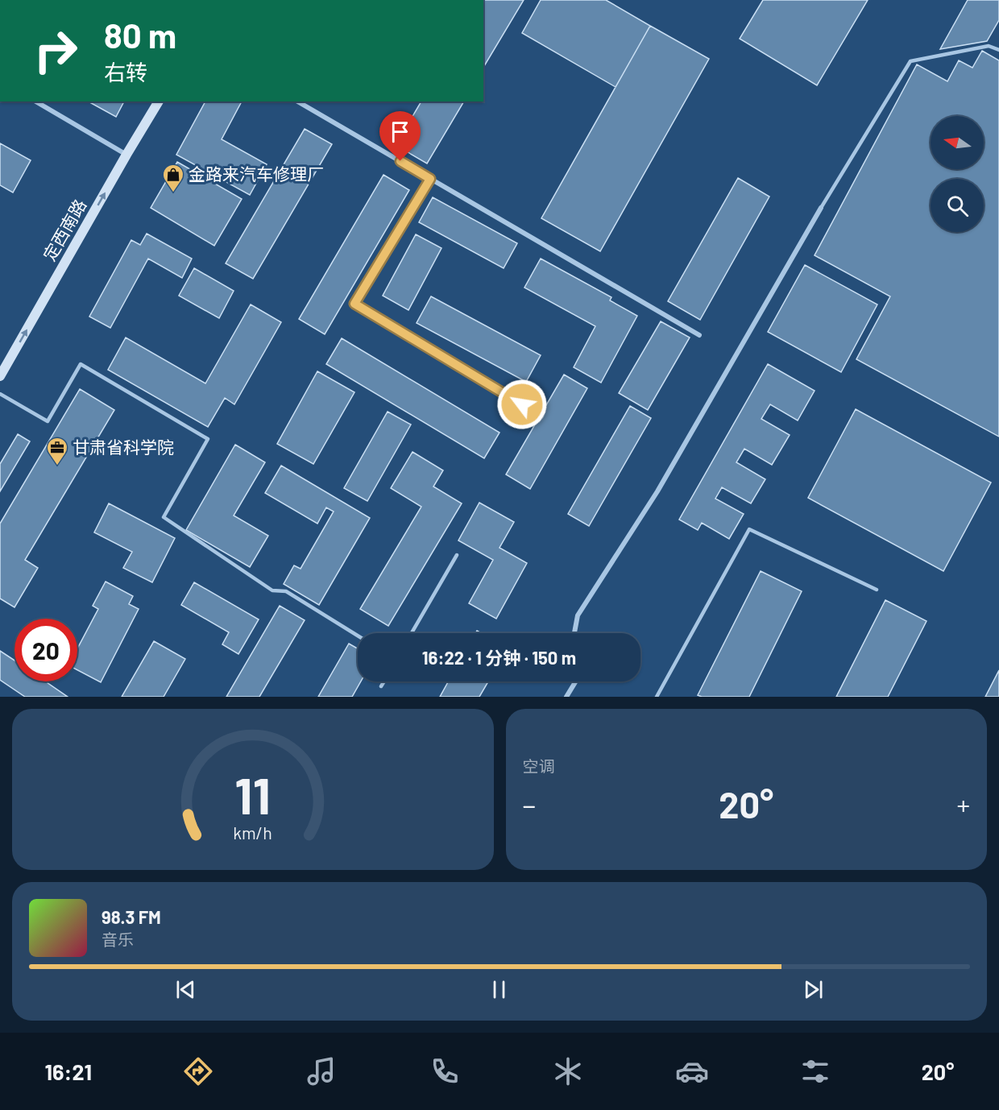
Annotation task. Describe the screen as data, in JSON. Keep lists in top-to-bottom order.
{
  "streets": {
    "main road": ["定西南路"]
  },
  "one_way": ["定西南路"],
  "places": {
    "shop": ["金路来汽车修理厂"],
    "office": ["甘肃省科学院"]
  },
  "north": "left",
  "page": {
    "turn": ["80 m", "右转"],
    "limit": "20",
    "trip": "16:22 · 1 分钟 · 150 m",
    "tile": "空调",
    "heat": ["−", "20°", "+"],
    "song": ["98.3 FM", "音乐"],
    "tabs": ["16:21", "20°"],
    "gauge": ["11", "km/h"]
  }
}
